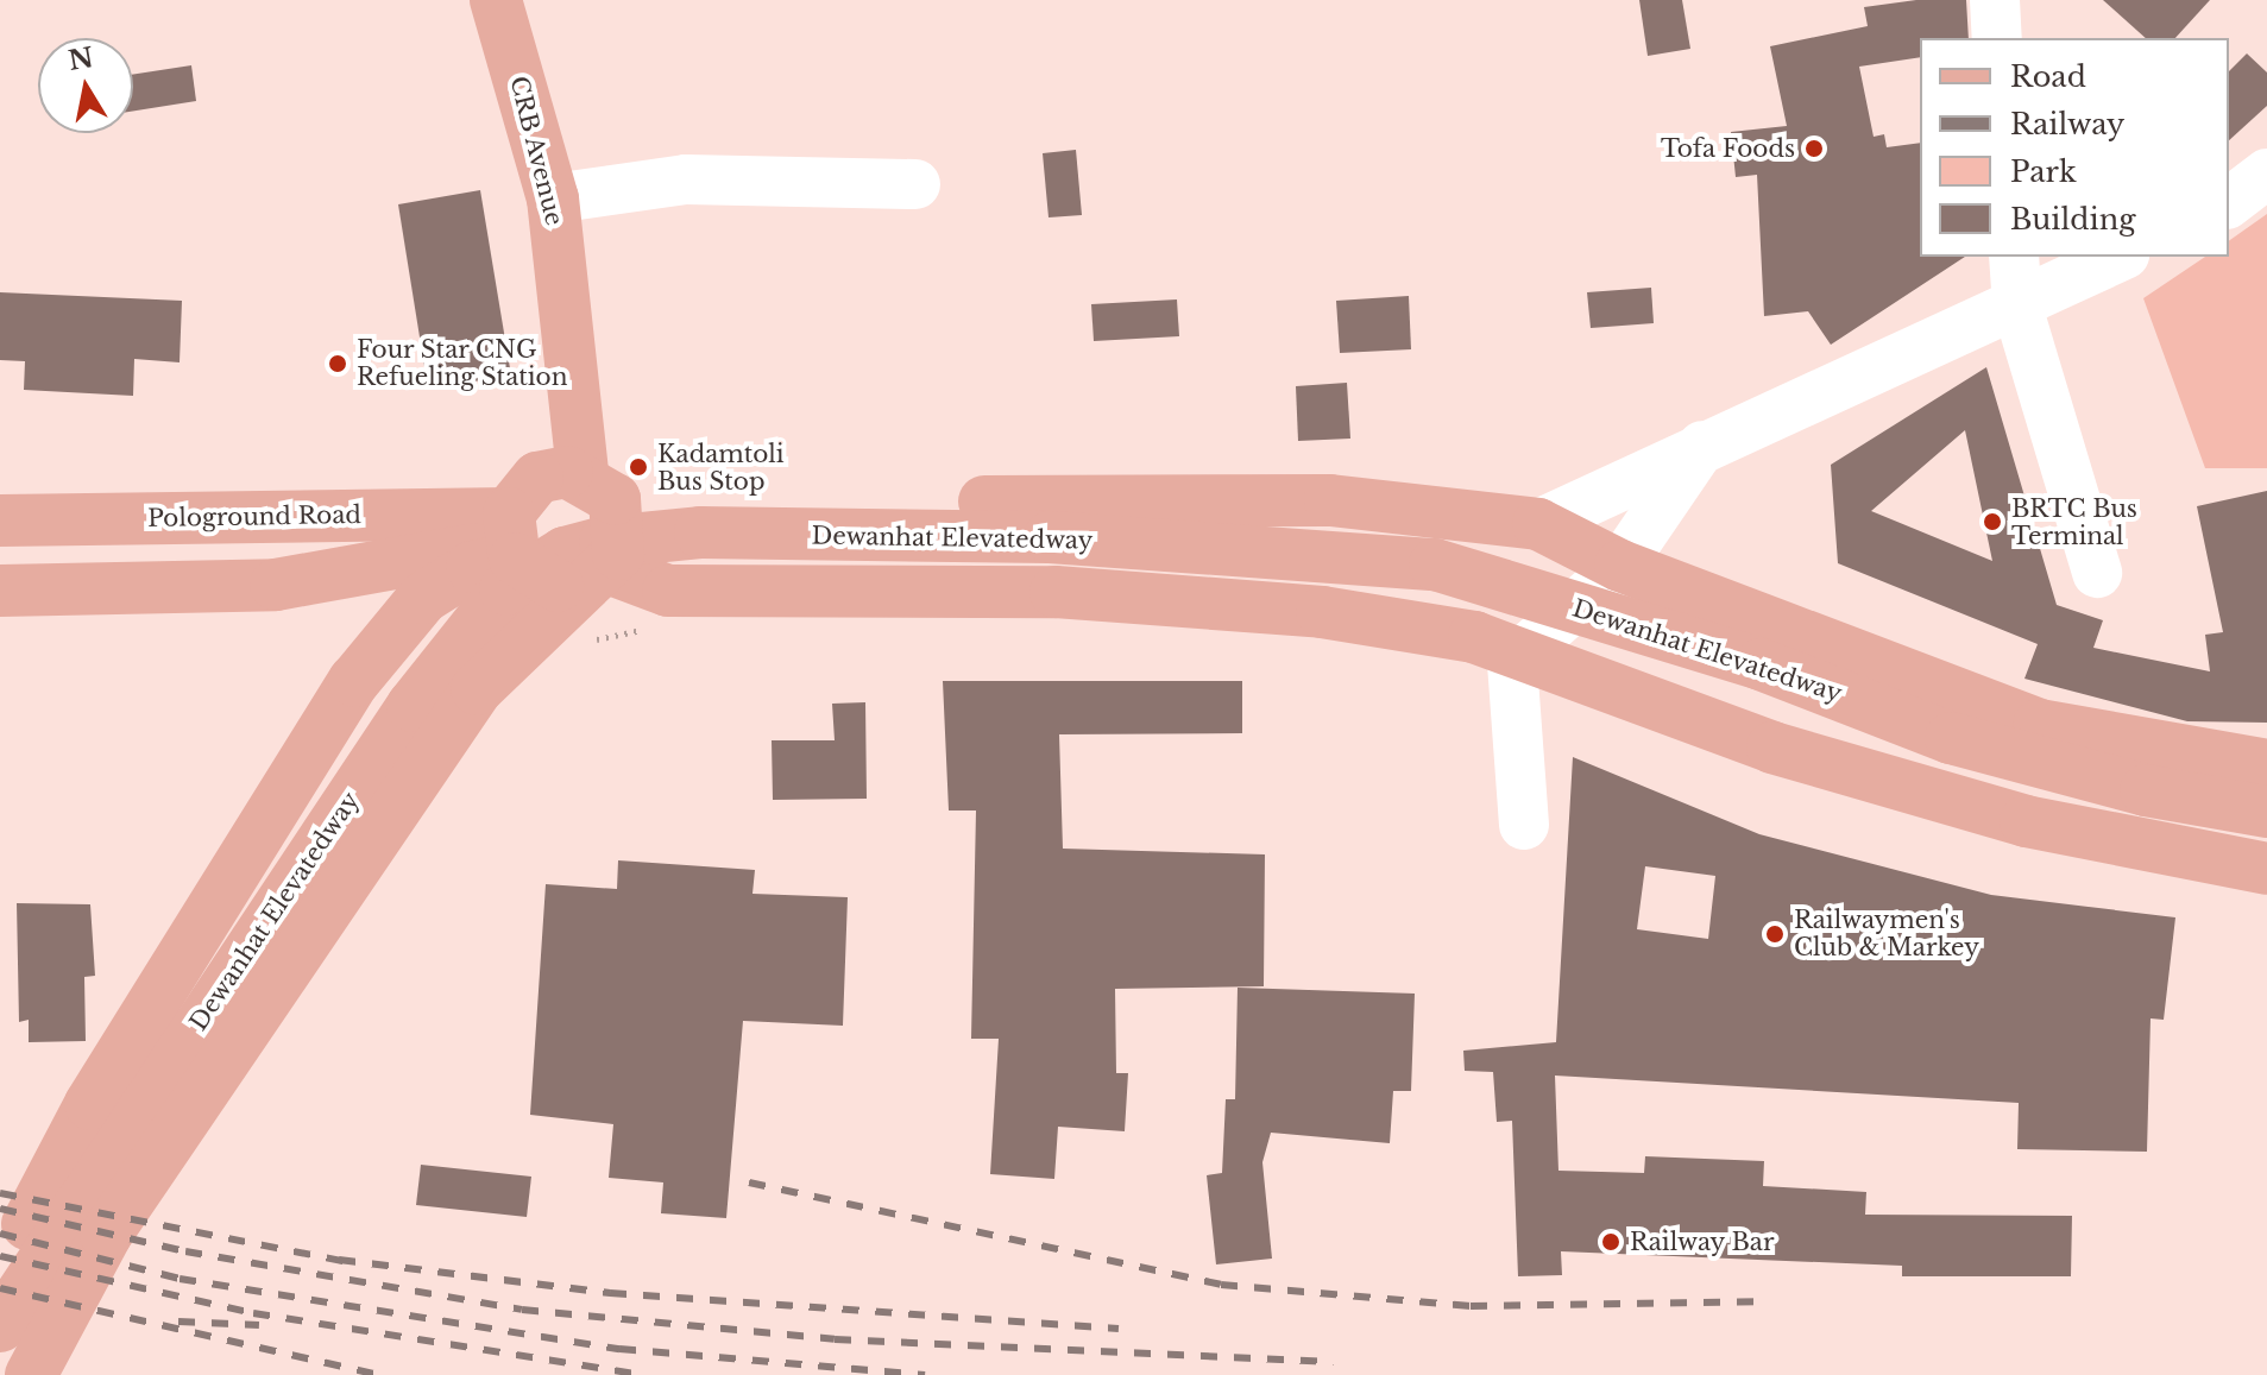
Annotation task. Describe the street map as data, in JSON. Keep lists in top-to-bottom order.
{
  "streets": {
    "main road": ["CRB Avenue", "Pologround Road", "Dewanhat Elevatedway"]
  },
  "crossings": [
    ["CRB Avenue", "Pologround Road"]
  ],
  "places": [
    "Tofa Foods",
    "Four Star CNG Refueling Station",
    "Kadamtoli Bus Stop",
    "BRTC Bus Terminal",
    "Railwaymen's Club & Markey",
    "Railway Bar"
  ],
  "legend": [
    "Road",
    "Railway",
    "Park",
    "Building"
  ],
  "north": "top"
}
